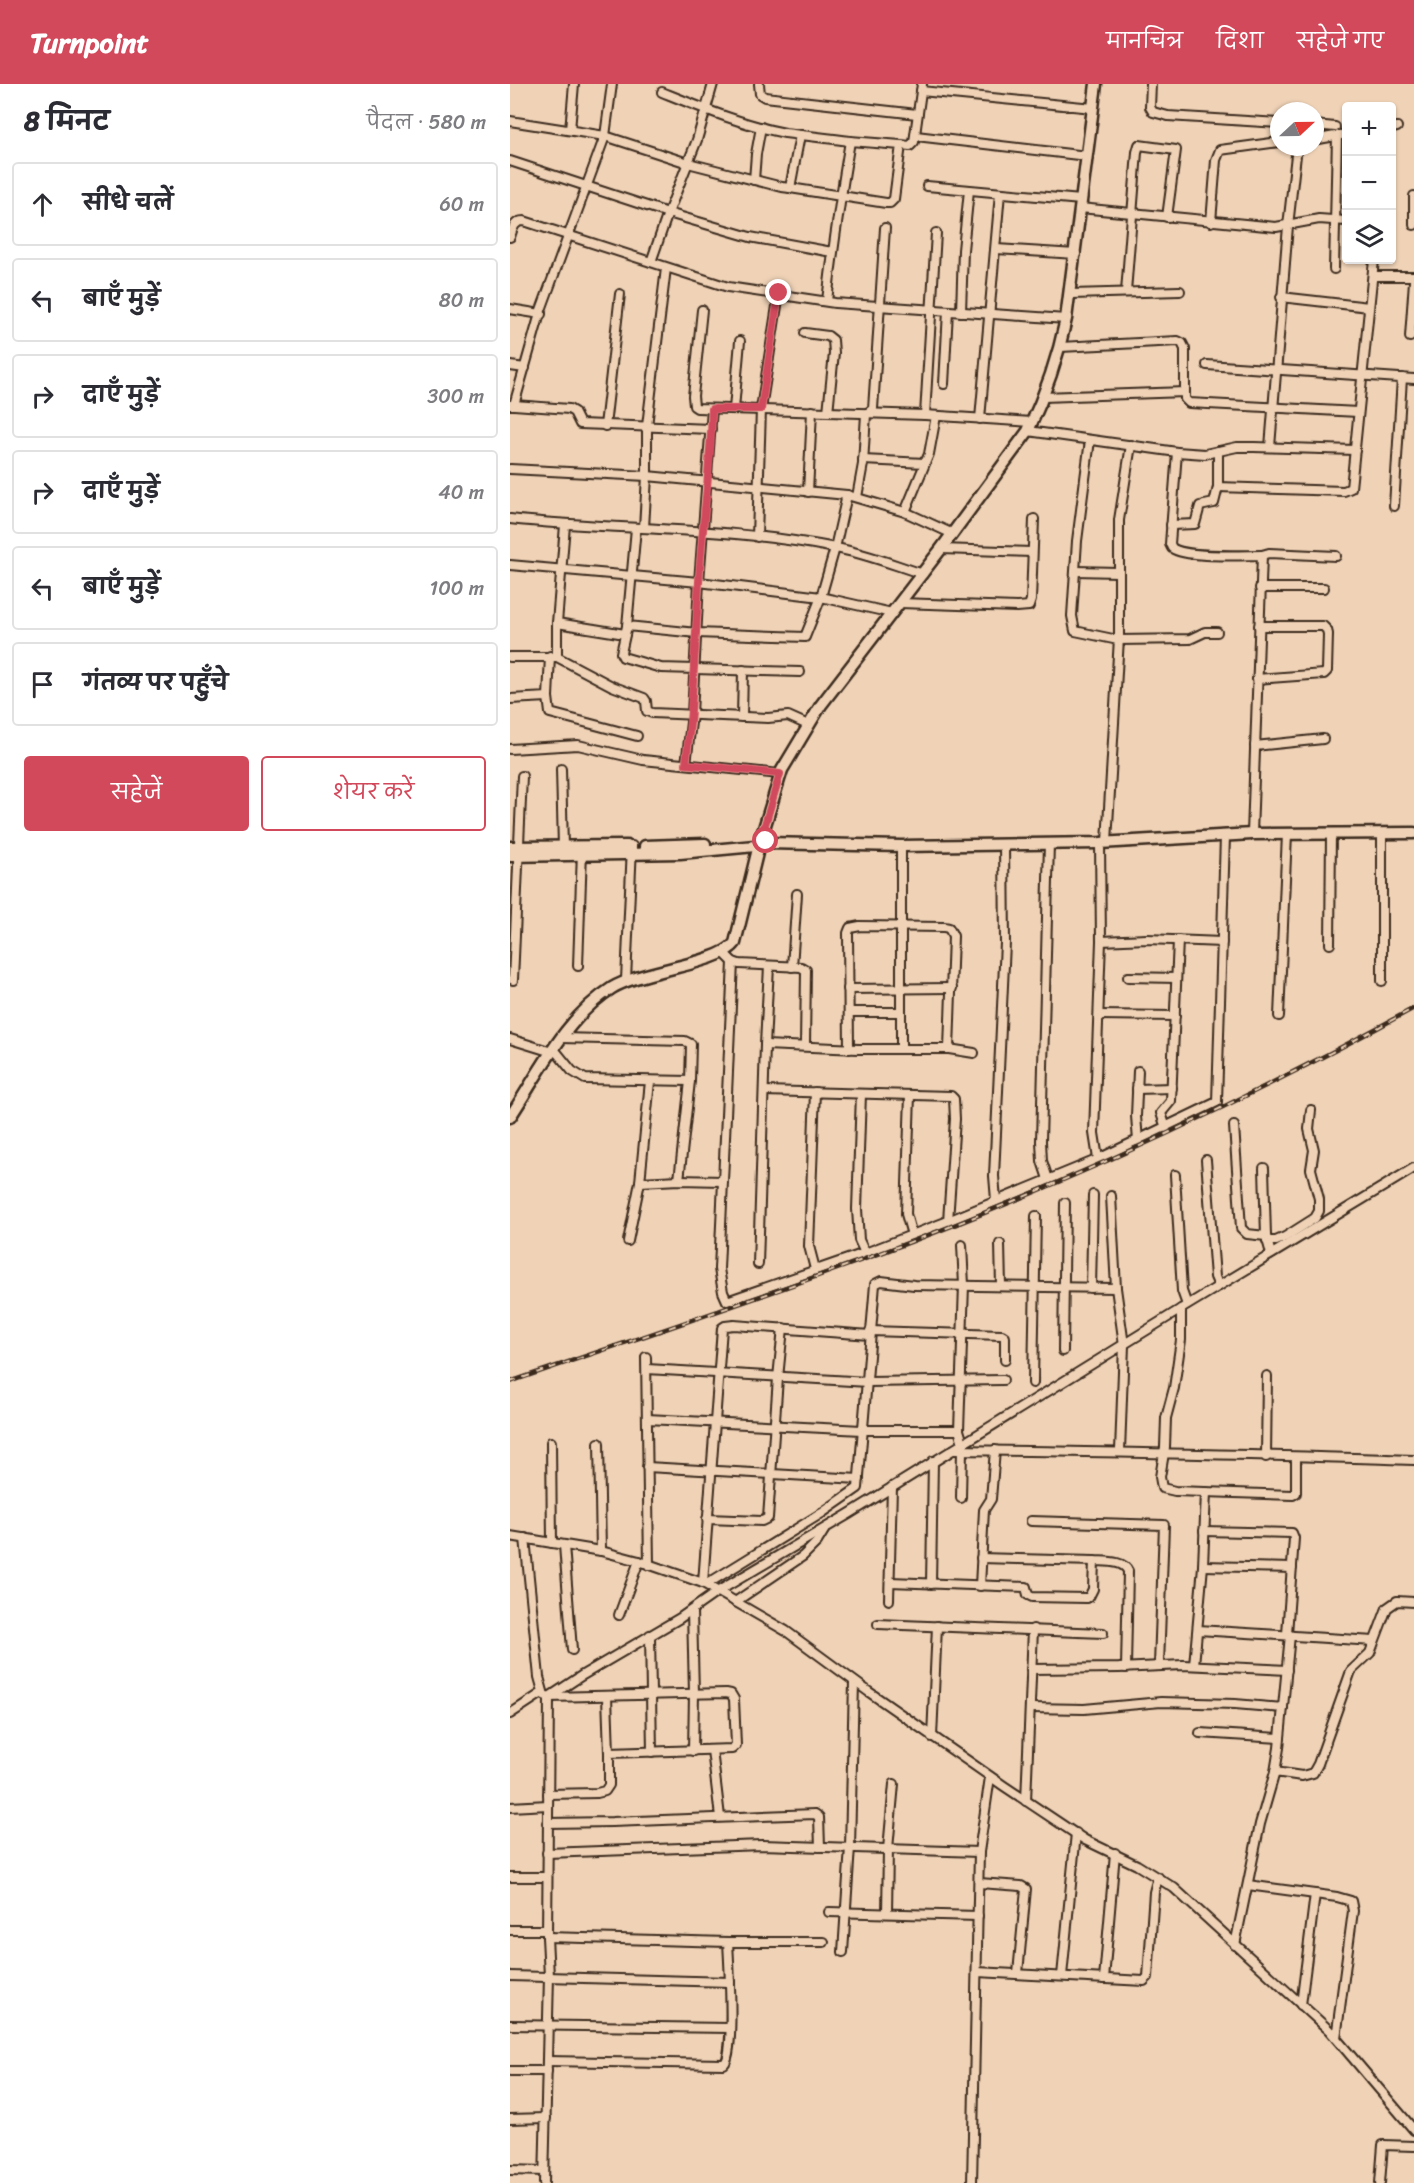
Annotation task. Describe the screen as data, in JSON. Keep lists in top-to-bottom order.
{
  "north": "right",
  "page": {
    "header": "Turnpoint",
    "nav": ["मानचित्र", "दिशा", "सहेजे गए"],
    "heading": ["8 मिनट", "पैदल · 580 m"],
    "map_buttons": ["+", "−"],
    "list": [
      ["सीधे चलें", "60 m"],
      ["बाएँ मुड़ें", "80 m"],
      ["दाएँ मुड़ें", "300 m"],
      ["दाएँ मुड़ें", "40 m"],
      ["बाएँ मुड़ें", "100 m"],
      "गंतव्य पर पहुँचे"
    ],
    "buttons": ["सहेजें", "शेयर करें"]
  }
}
